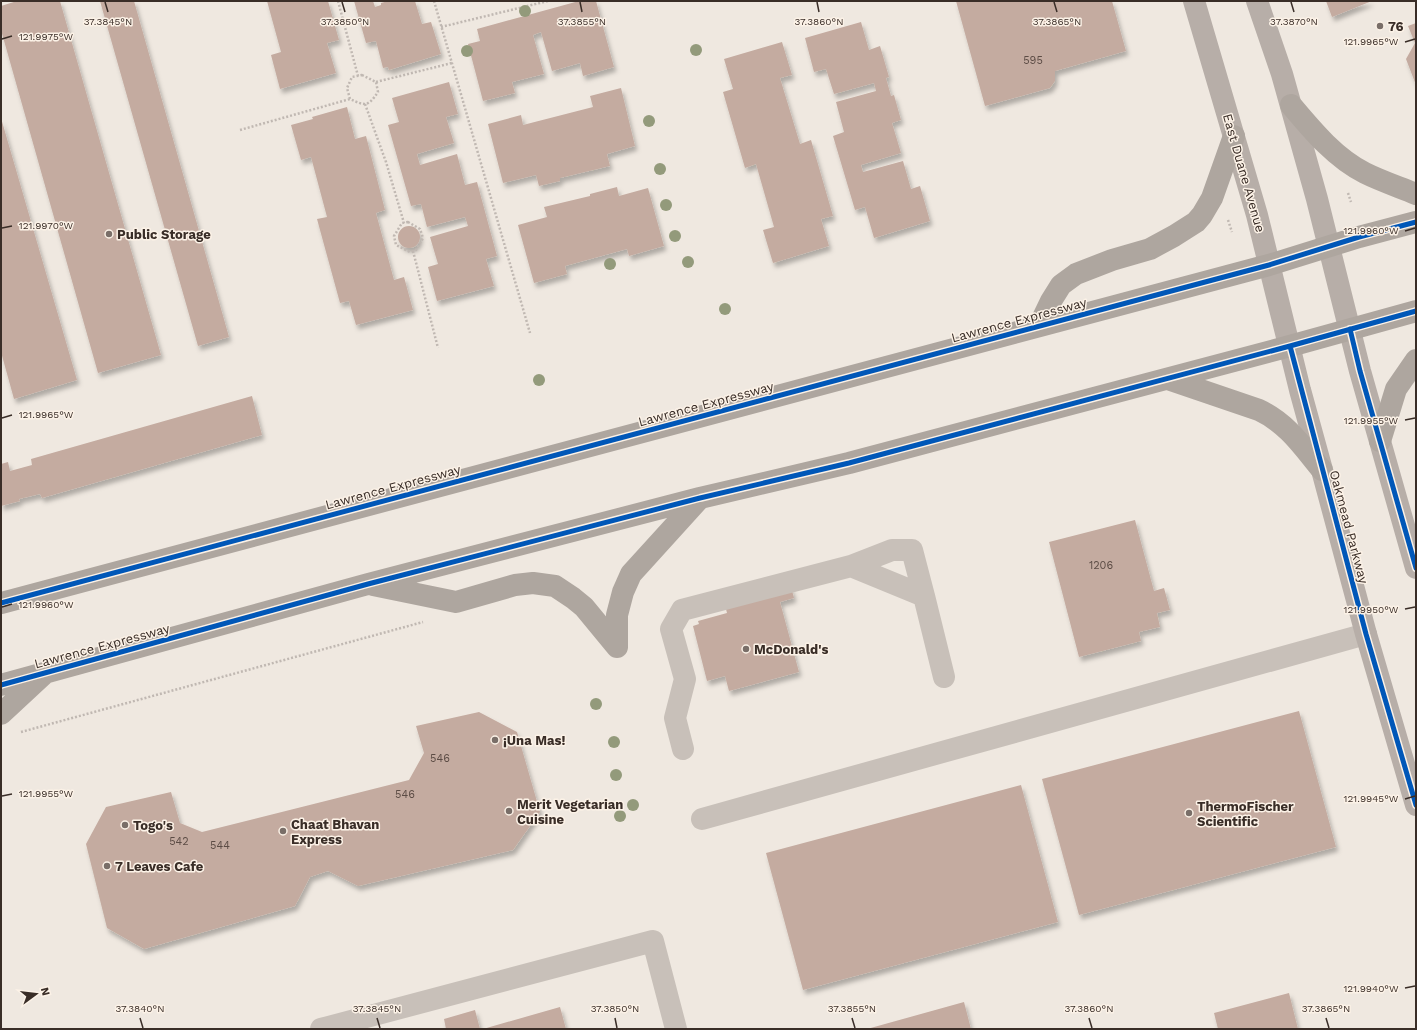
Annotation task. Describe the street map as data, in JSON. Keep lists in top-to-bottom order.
{
  "streets": {
    "highway": ["Lawrence Expressway"],
    "main road": ["East Duane Avenue", "Oakmead Parkway"]
  },
  "crossings": [
    ["East Duane Avenue", "Lawrence Expressway"],
    ["East Duane Avenue", "Oakmead Parkway"],
    ["Lawrence Expressway", "Oakmead Parkway"]
  ],
  "places": [
    "76",
    "Public Storage",
    "McDonald's",
    "¡Una Mas!",
    "Merit Vegetarian Cuisine",
    "ThermoFischer Scientific",
    "Togo's",
    "Chaat Bhavan Express",
    "7 Leaves Cafe"
  ],
  "house_numbers": [
    "595",
    "1206",
    "546",
    "546",
    "542",
    "544"
  ],
  "north": "right",
  "coordinates": [
    "37.3845°N",
    "37.3850°N",
    "37.3855°N",
    "37.3860°N",
    "37.3865°N",
    "37.3870°N",
    "121.9975°W",
    "121.9965°W",
    "121.9970°W",
    "121.9960°W",
    "121.9955°W",
    "121.9950°W",
    "121.9945°W",
    "121.9940°W",
    "37.3840°N"
  ]
}
